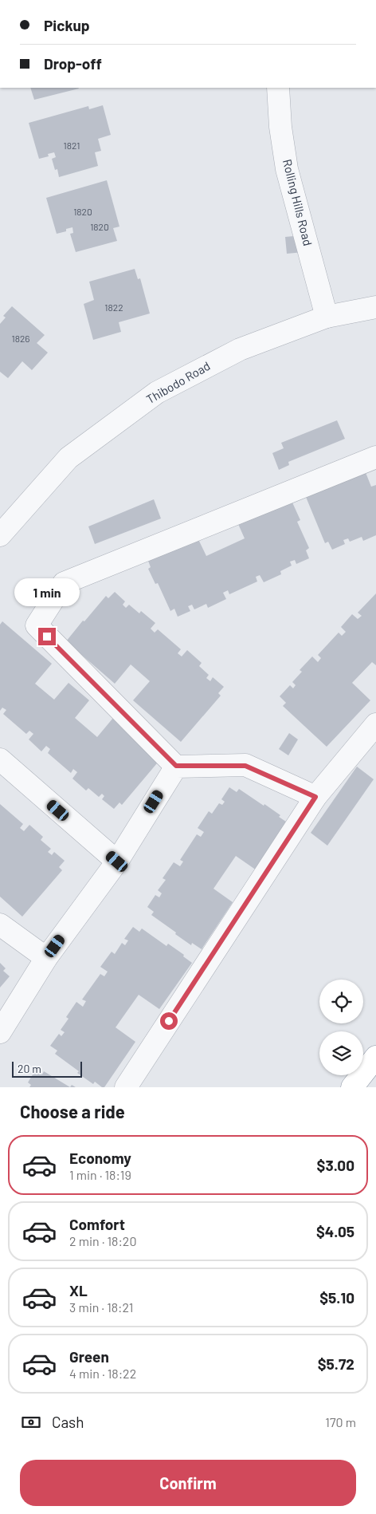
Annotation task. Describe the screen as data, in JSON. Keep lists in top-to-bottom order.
{
  "streets": {
    "street": ["Rolling Hills Road", "Thibodo Road"]
  },
  "crossings": [
    ["Rolling Hills Road", "Thibodo Road"]
  ],
  "house_numbers": [
    "1821",
    "1820",
    "1820",
    "1822",
    "1826"
  ],
  "scale_bar": "20 m",
  "page": {
    "banner": ["Pickup", "Drop-off"],
    "bubble": "1 min",
    "scale": "20 m",
    "heading": "Choose a ride",
    "list": [
      {
        "name": "Economy",
        "note": "1 min · 18:19",
        "value": "$3.00"
      },
      {
        "name": "Comfort",
        "note": "2 min · 18:20",
        "value": "$4.05"
      },
      {
        "name": "XL",
        "note": "3 min · 18:21",
        "value": "$5.10"
      },
      {
        "name": "Green",
        "note": "4 min · 18:22",
        "value": "$5.72"
      }
    ],
    "pay": ["Cash", "170 m"],
    "buttons": "Confirm"
  }
}
